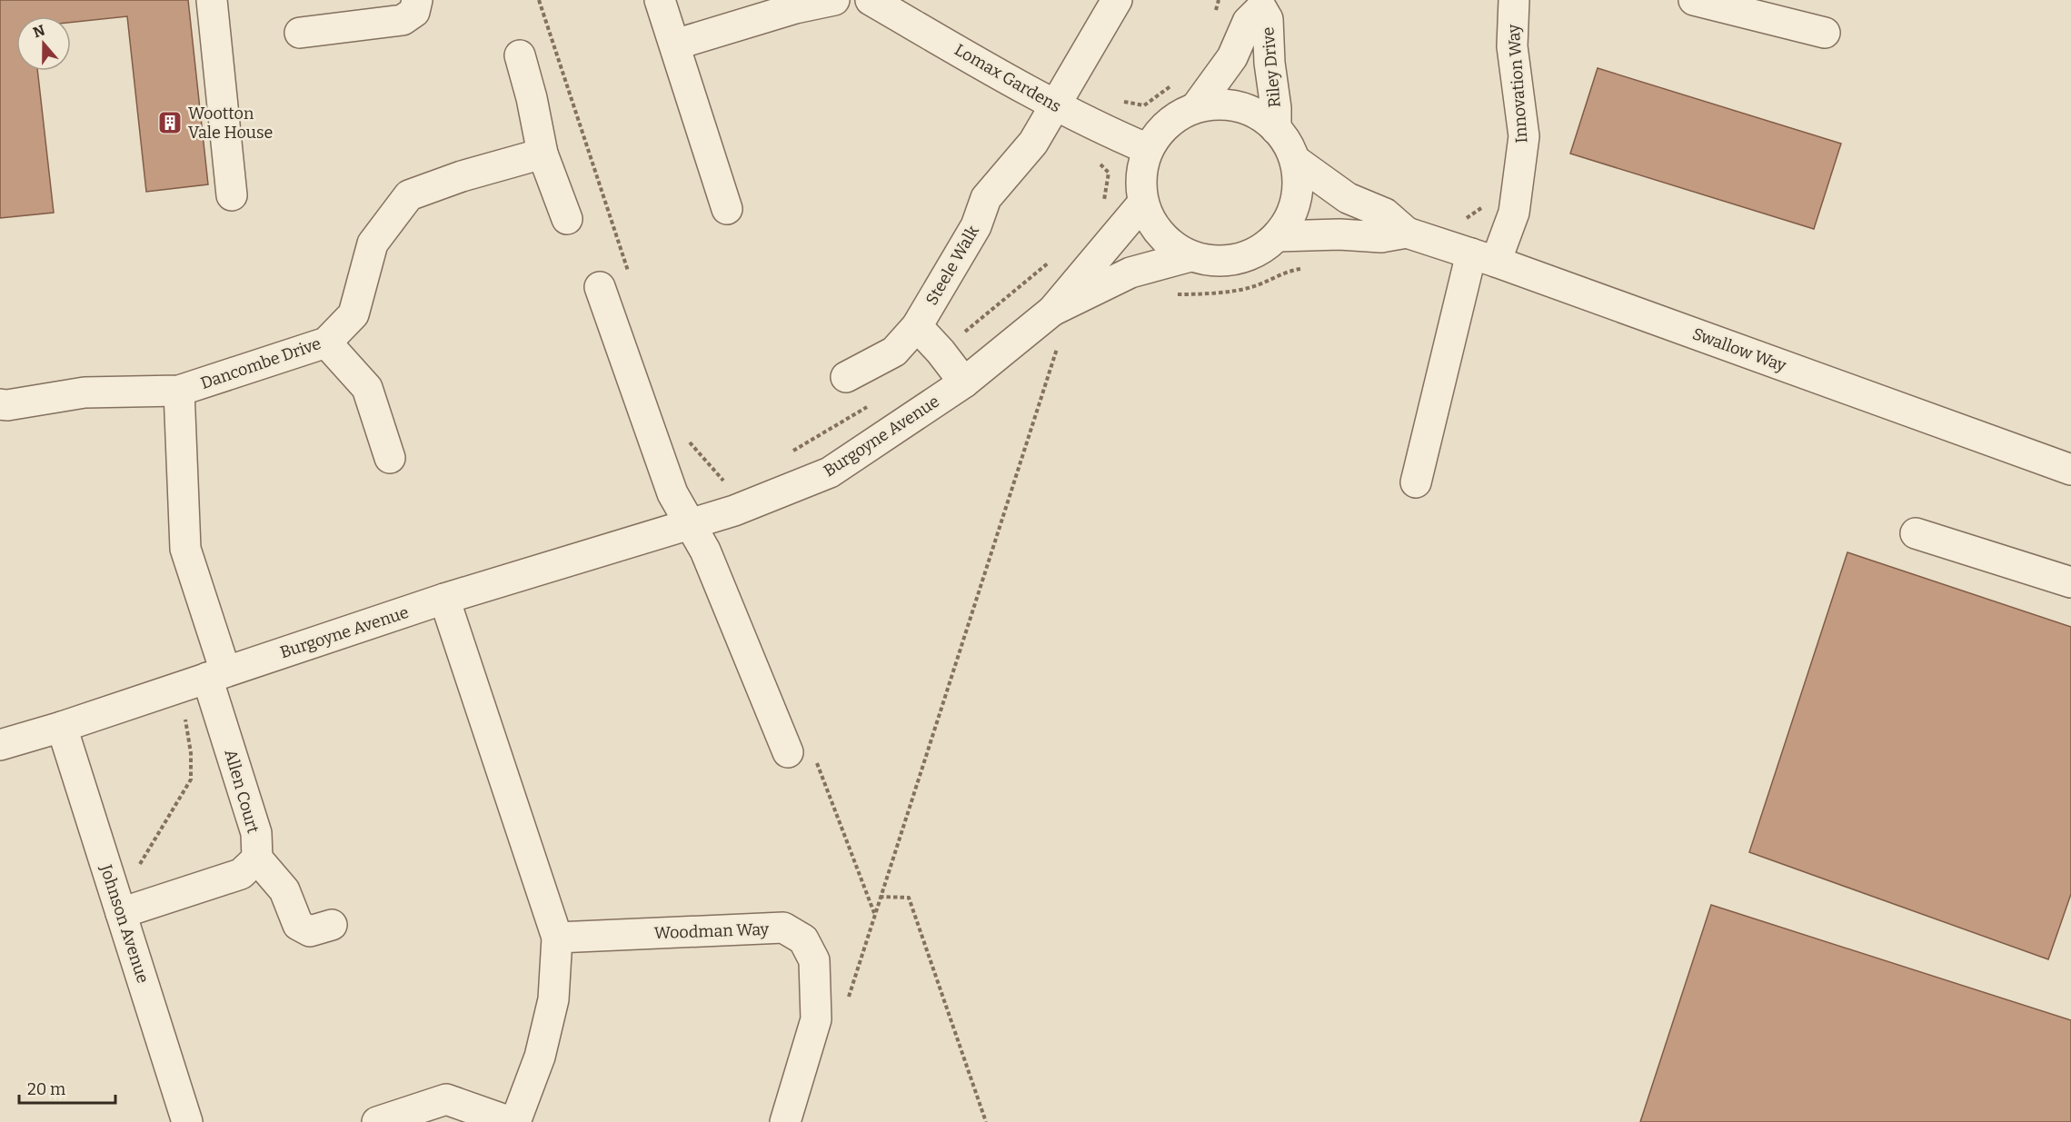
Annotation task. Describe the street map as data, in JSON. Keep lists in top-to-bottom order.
{
  "streets": {
    "street": [
      "Riley Drive",
      "Lomax Gardens",
      "Innovation Way",
      "Steele Walk",
      "Swallow Way",
      "Dancombe Drive",
      "Burgoyne Avenue",
      "Allen Court",
      "Johnson Avenue",
      "Woodman Way"
    ]
  },
  "crossings": [
    ["Riley Drive", "Lomax Gardens"],
    ["Riley Drive", "Swallow Way"],
    ["Riley Drive", "Burgoyne Avenue"],
    ["Lomax Gardens", "Steele Walk"],
    ["Lomax Gardens", "Swallow Way"],
    ["Lomax Gardens", "Burgoyne Avenue"],
    ["Innovation Way", "Swallow Way"],
    ["Swallow Way", "Burgoyne Avenue"],
    ["Dancombe Drive", "Burgoyne Avenue"],
    ["Dancombe Drive", "Allen Court"],
    ["Burgoyne Avenue", "Allen Court"],
    ["Burgoyne Avenue", "Johnson Avenue"]
  ],
  "places": {
    "building": ["Wootton Vale House"]
  },
  "scale_bar": "20 m",
  "north": "top"
}
